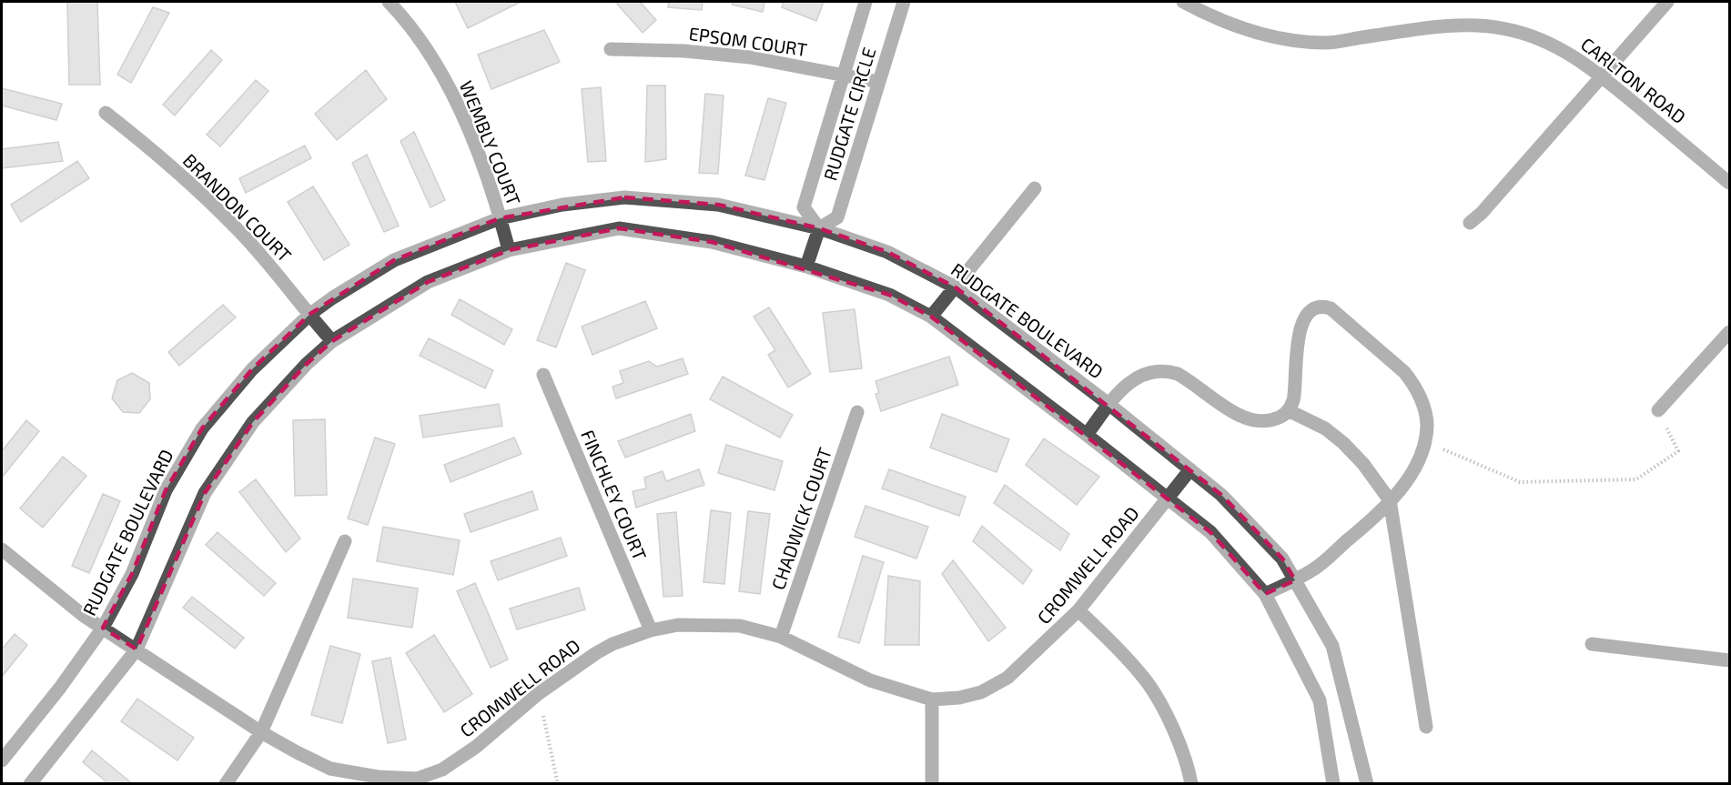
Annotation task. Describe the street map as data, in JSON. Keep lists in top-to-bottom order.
{
  "streets": {
    "street": [
      "EPSOM COURT",
      "CARLTON ROAD",
      "RUDGATE CIRCLE",
      "WEMBLY COURT",
      "BRANDON COURT",
      "RUDGATE BOULEVARD",
      "FINCHLEY COURT",
      "CHADWICK COURT",
      "CROMWELL ROAD"
    ]
  },
  "crossings": [
    ["EPSOM COURT", "RUDGATE CIRCLE"],
    ["RUDGATE CIRCLE", "RUDGATE BOULEVARD"],
    ["WEMBLY COURT", "RUDGATE BOULEVARD"],
    ["BRANDON COURT", "RUDGATE BOULEVARD"],
    ["RUDGATE BOULEVARD", "CROMWELL ROAD"],
    ["FINCHLEY COURT", "CROMWELL ROAD"],
    ["CHADWICK COURT", "CROMWELL ROAD"]
  ]
}
